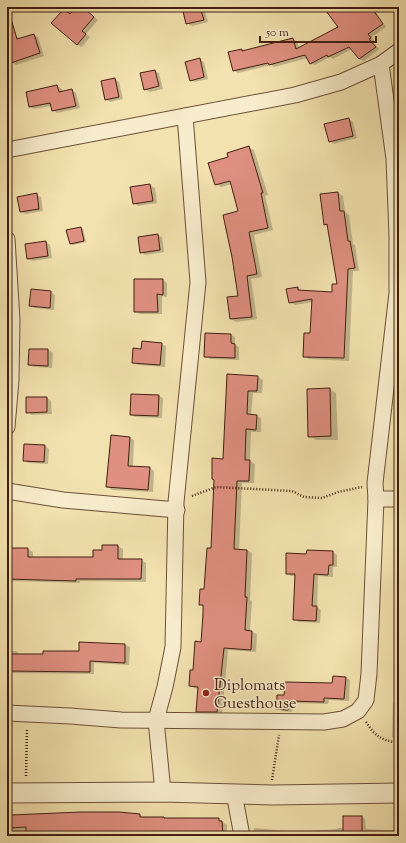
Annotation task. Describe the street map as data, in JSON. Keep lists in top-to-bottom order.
{
  "places": ["Diplomats Guesthouse"],
  "scale_bar": "50 m"
}
